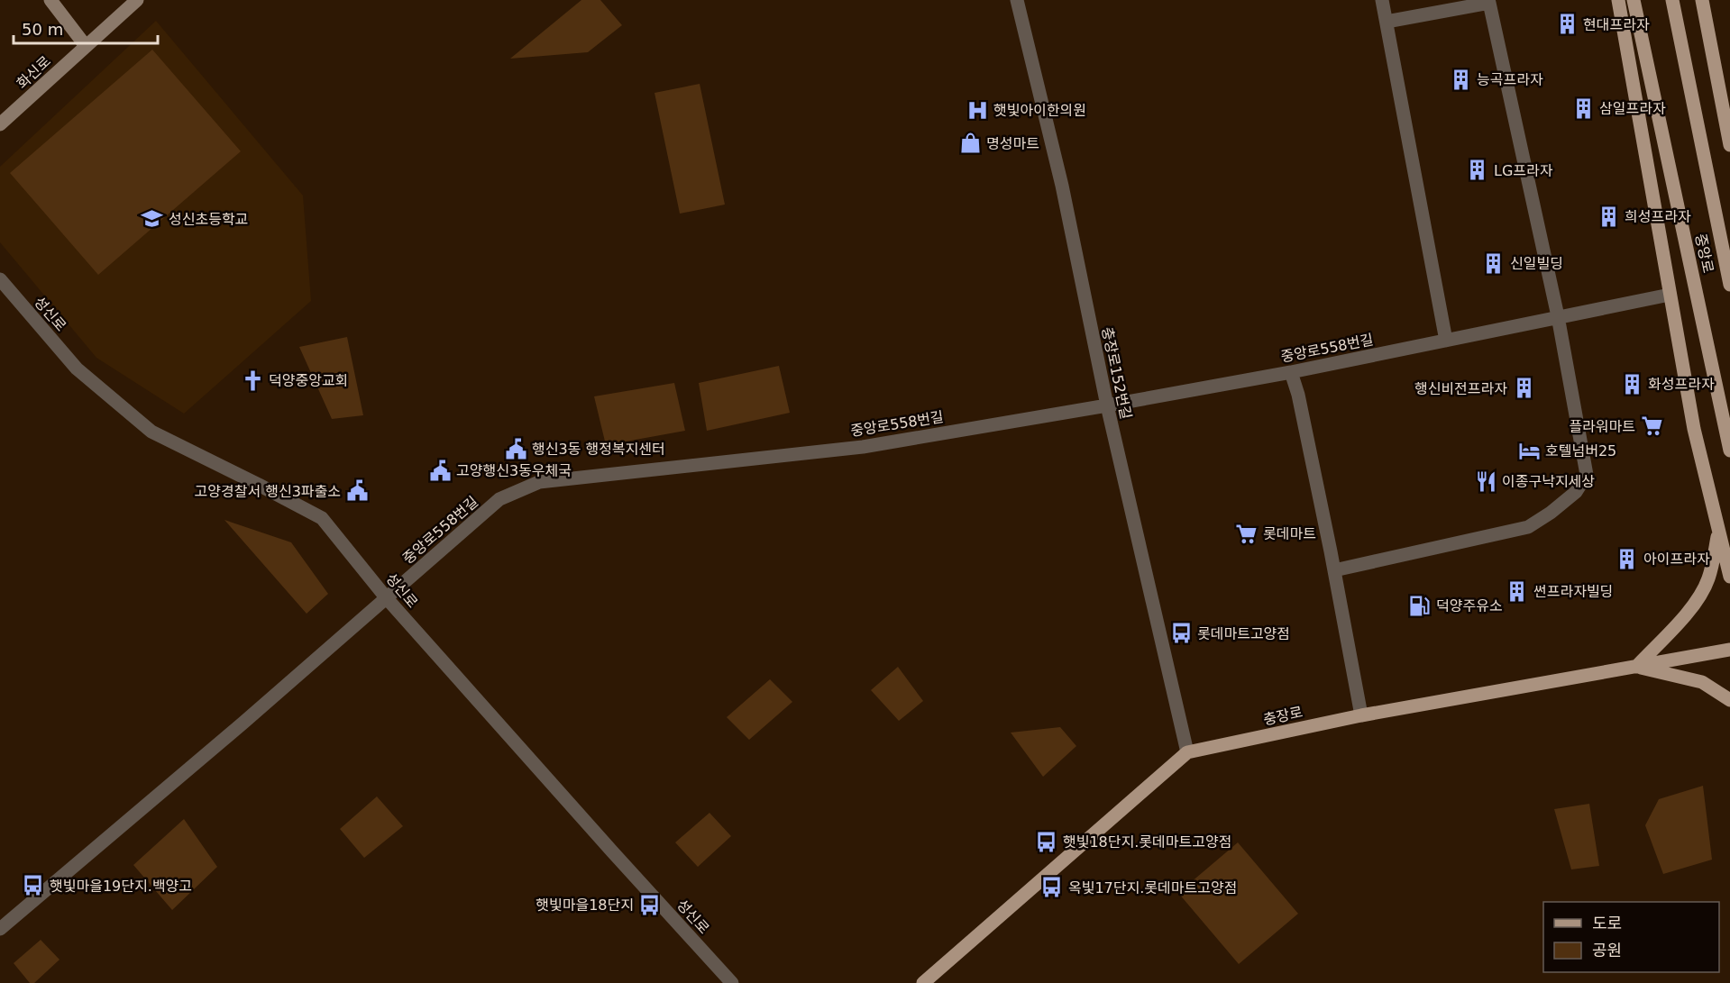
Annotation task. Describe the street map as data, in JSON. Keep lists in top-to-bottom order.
{
  "streets": {
    "main road": ["화신로", "중앙로", "충장로"],
    "street": ["성신로", "중앙로558번길", "충장로152번길"]
  },
  "crossings": [
    ["성신로", "중앙로558번길"],
    ["중앙로558번길", "충장로152번길"],
    ["충장로152번길", "충장로"]
  ],
  "places": {
    "building": [
      "현대프라자",
      "능곡프라자",
      "삼일프라자",
      "LG프라자",
      "희성프라자",
      "신일빌딩",
      "화성프라자",
      "행신비전프라자",
      "아이프라자",
      "썬프라자빌딩"
    ],
    "hospital": ["햇빛아이한의원"],
    "shop": ["명성마트"],
    "school or university": ["성신초등학교"],
    "church": ["덕양중앙교회"],
    "supermarket": ["플라워마트", "롯데마트"],
    "public building": ["행신3동 행정복지센터", "고양행신3동우체국", "고양경찰서 행신3파출소"],
    "hotel": ["호텔넘버25"],
    "restaurant": ["이종구낙지세상"],
    "fuel station": ["덕양주유소"],
    "bus stop": [
      "롯데마트고양점",
      "햇빛18단지.롯데마트고양점",
      "햇빛마을19단지.백양고",
      "옥빛17단지.롯데마트고양점",
      "햇빛마을18단지"
    ]
  },
  "legend": ["도로", "공원"],
  "scale_bar": "50 m"
}
